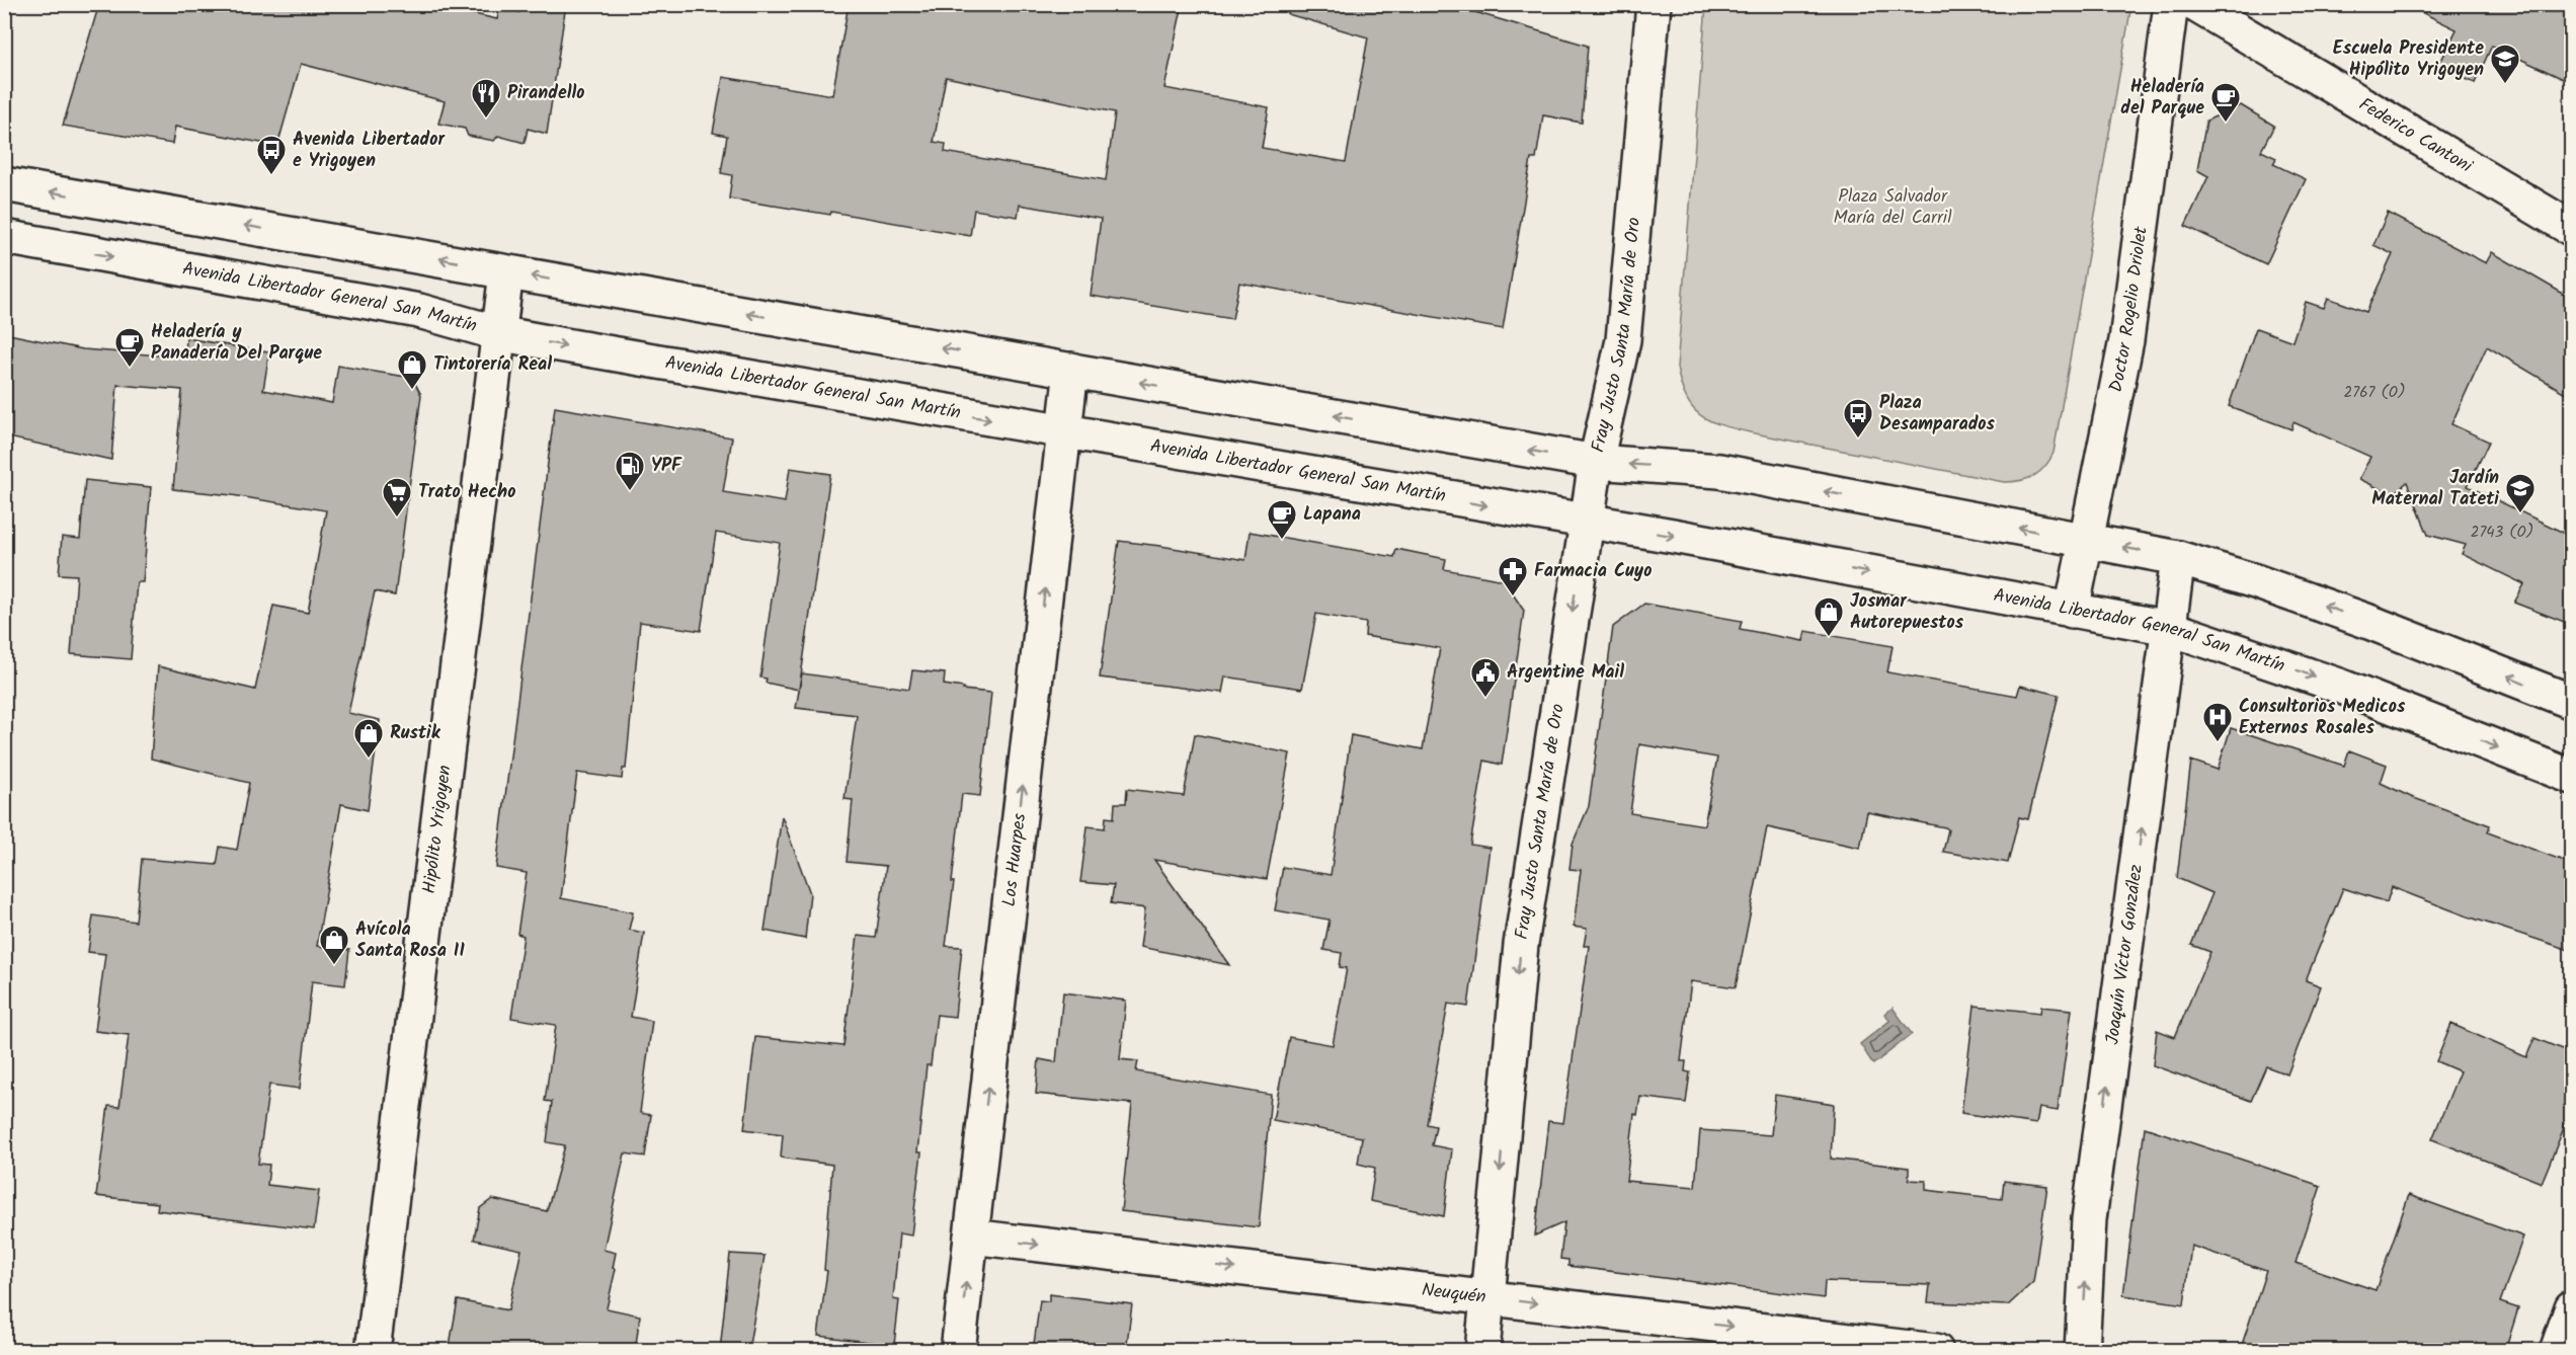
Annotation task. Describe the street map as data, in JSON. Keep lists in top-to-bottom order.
{
  "streets": {
    "main road": [
      "Federico Cantoni",
      "Avenida Libertador General San Martín",
      "Doctor Rogelio Driolet",
      "Fray Justo Santa María de Oro",
      "Hipólito Yrigoyen",
      "Los Huarpes",
      "Joaquín Víctor González",
      "Neuquén"
    ]
  },
  "crossings": [
    ["Avenida Libertador General San Martín", "Doctor Rogelio Driolet"],
    ["Avenida Libertador General San Martín", "Fray Justo Santa María de Oro"],
    ["Avenida Libertador General San Martín", "Hipólito Yrigoyen"],
    ["Avenida Libertador General San Martín", "Los Huarpes"],
    ["Avenida Libertador General San Martín", "Joaquín Víctor González"],
    ["Fray Justo Santa María de Oro", "Neuquén"],
    ["Los Huarpes", "Neuquén"]
  ],
  "one_way": [
    "Fray Justo Santa María de Oro",
    "Los Huarpes",
    "Joaquín Víctor González",
    "Neuquén"
  ],
  "parks": ["Plaza Salvador María del Carril"],
  "places": {
    "school or university": ["Escuela Presidente Hipólito Yrigoyen", "Jardín Maternal Tateti"],
    "restaurant": ["Pirandello"],
    "cafe": ["Heladería del Parque", "Heladería y Panadería Del Parque", "Lapana"],
    "bus stop": ["Avenida Libertador e Yrigoyen", "Plaza Desamparados"],
    "shop": [
      "Tintorería Real",
      "Josmar Autorepuestos",
      "Rustik",
      "Avícola Santa Rosa II"
    ],
    "fuel station": ["YPF"],
    "supermarket": ["Trato Hecho"],
    "pharmacy": ["Farmacia Cuyo"],
    "public building": ["Argentine Mail"],
    "hospital": ["Consultorios Medicos Externos Rosales"]
  },
  "house_numbers": ["2767 (O)", "2743 (O)"]
}
